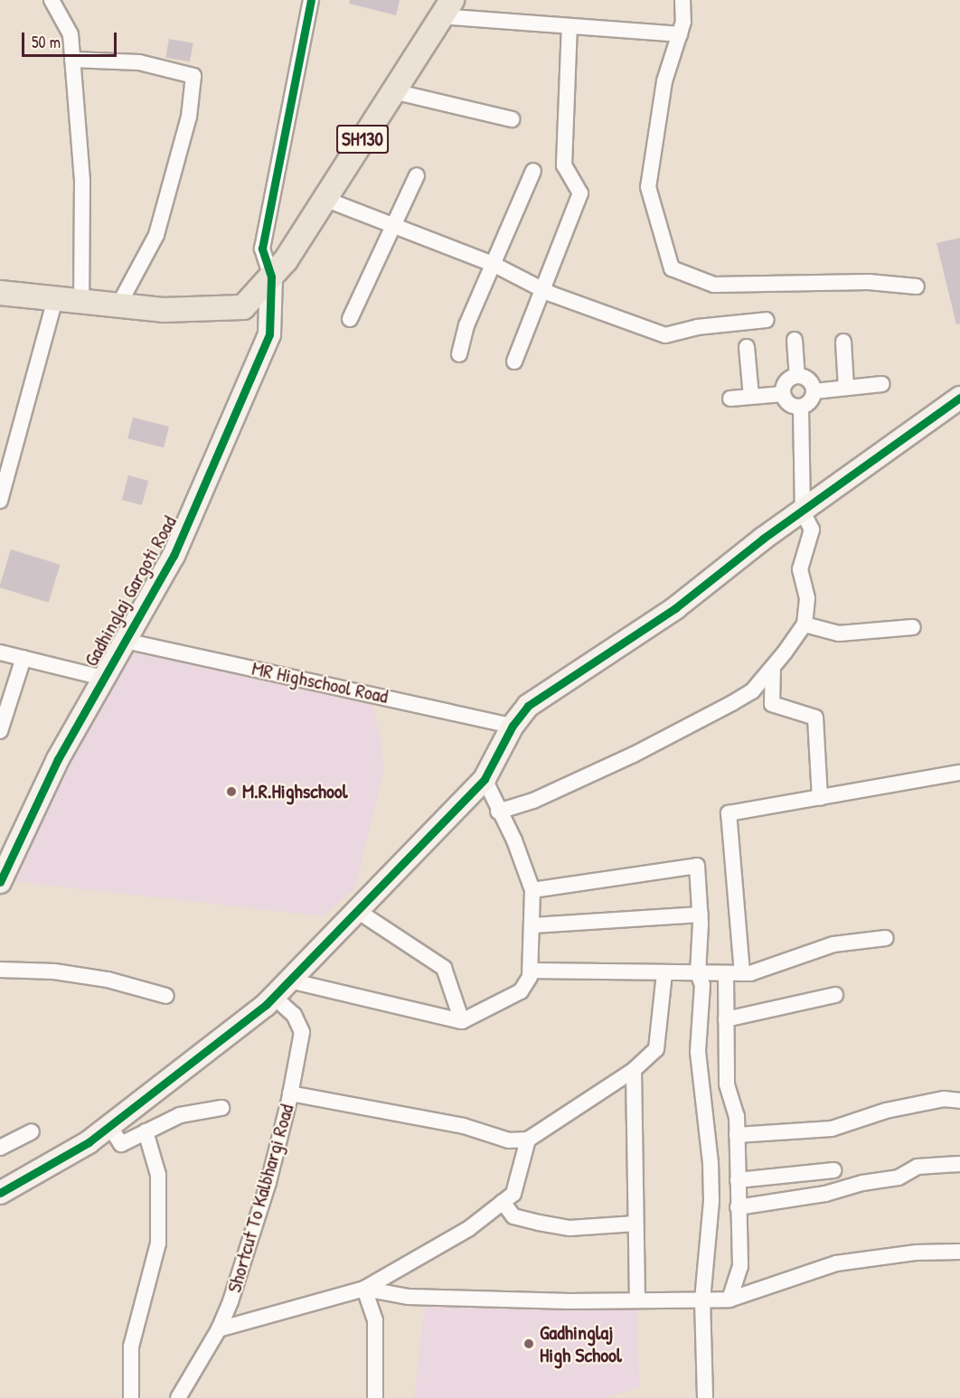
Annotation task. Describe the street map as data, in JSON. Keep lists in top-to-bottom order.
{
  "streets": {
    "main road": ["SH130"],
    "street": ["Gadhinglaj Gargoti Road", "MR Highschool Road", "Shortcut To Kalbhargi Road"]
  },
  "crossings": [
    ["SH130", "Gadhinglaj Gargoti Road"],
    ["Gadhinglaj Gargoti Road", "MR Highschool Road"]
  ],
  "places": ["M.R.Highschool", "Gadhinglaj High School"],
  "scale_bar": "50 m"
}
